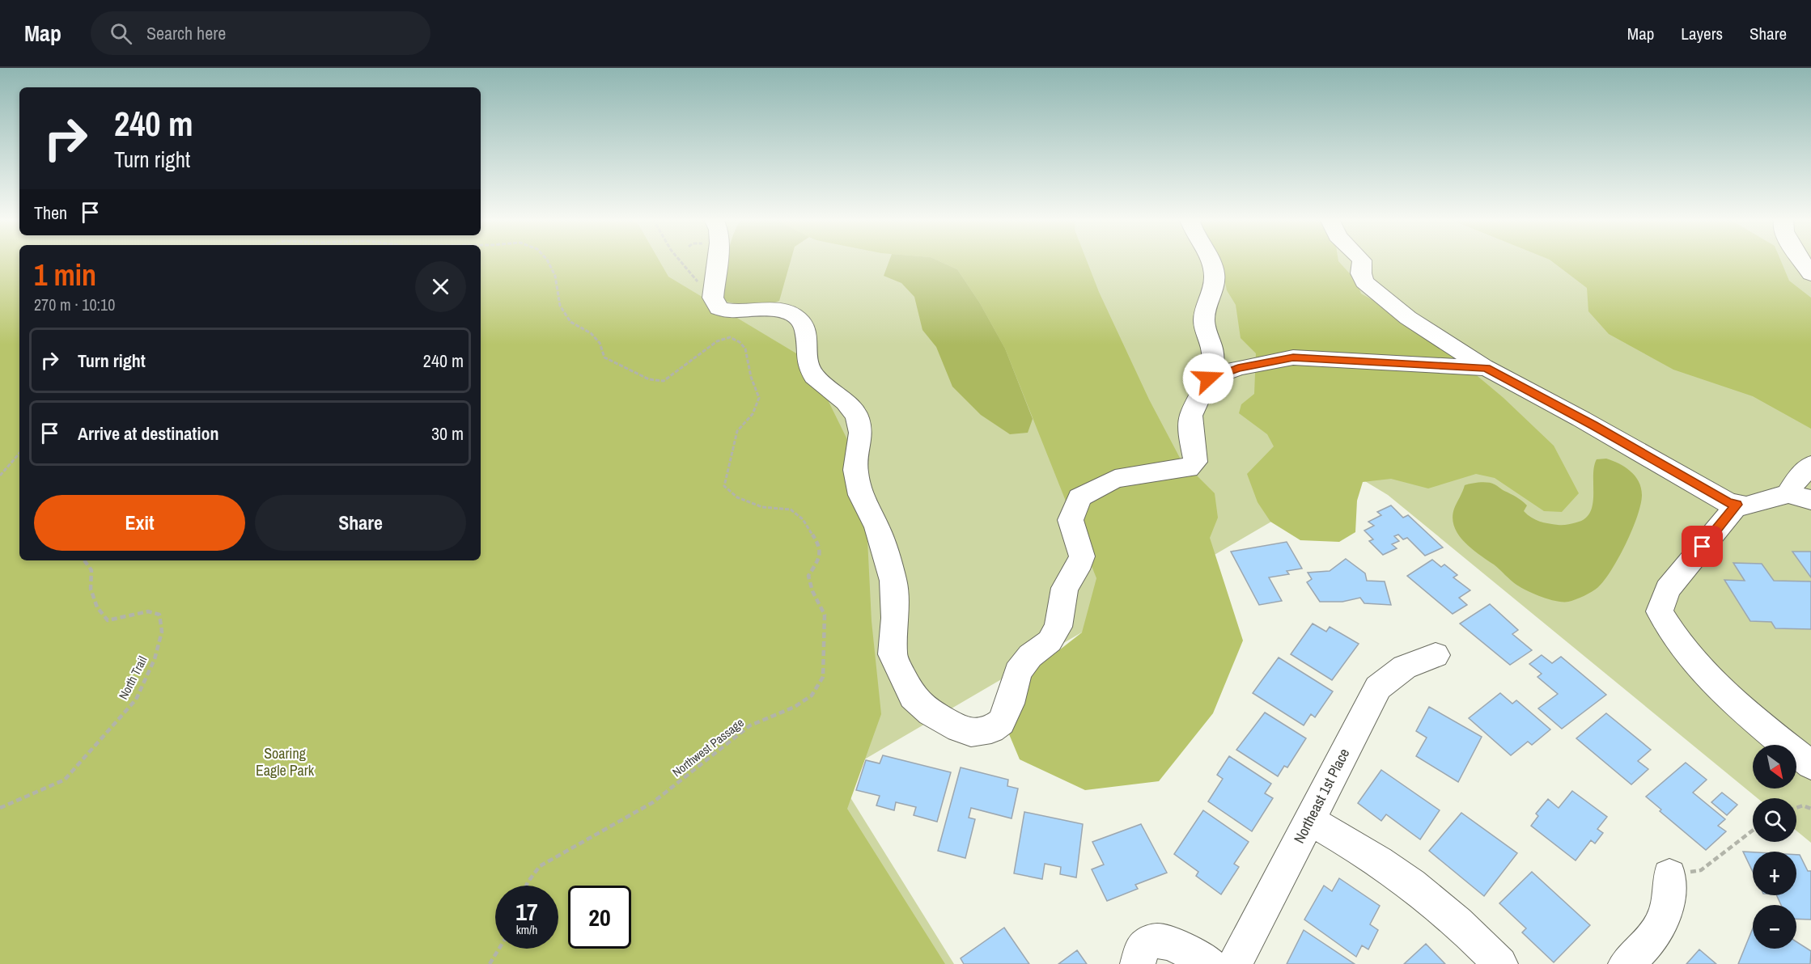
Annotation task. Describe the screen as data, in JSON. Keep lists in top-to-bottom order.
{
  "streets": {
    "street": ["Northeast 1st Place"],
    "path": ["North Trail", "Northwest Passage"]
  },
  "parks": ["Soaring Eagle Park"],
  "north": "bottom right",
  "page": {
    "header": "Map",
    "search": "Search here",
    "nav": ["Map", "Layers", "Share"],
    "turn": ["240 m", "Turn right"],
    "then": "Then",
    "heading": ["1 min", "270 m · 10:10"],
    "list": [
      {
        "name": "Turn right",
        "value": "240 m"
      },
      {
        "name": "Arrive at destination",
        "value": "30 m"
      }
    ],
    "buttons": ["Exit", "Share"],
    "map_buttons": ["+", "−"],
    "speed": "17 km/h",
    "limit": "20"
  }
}
